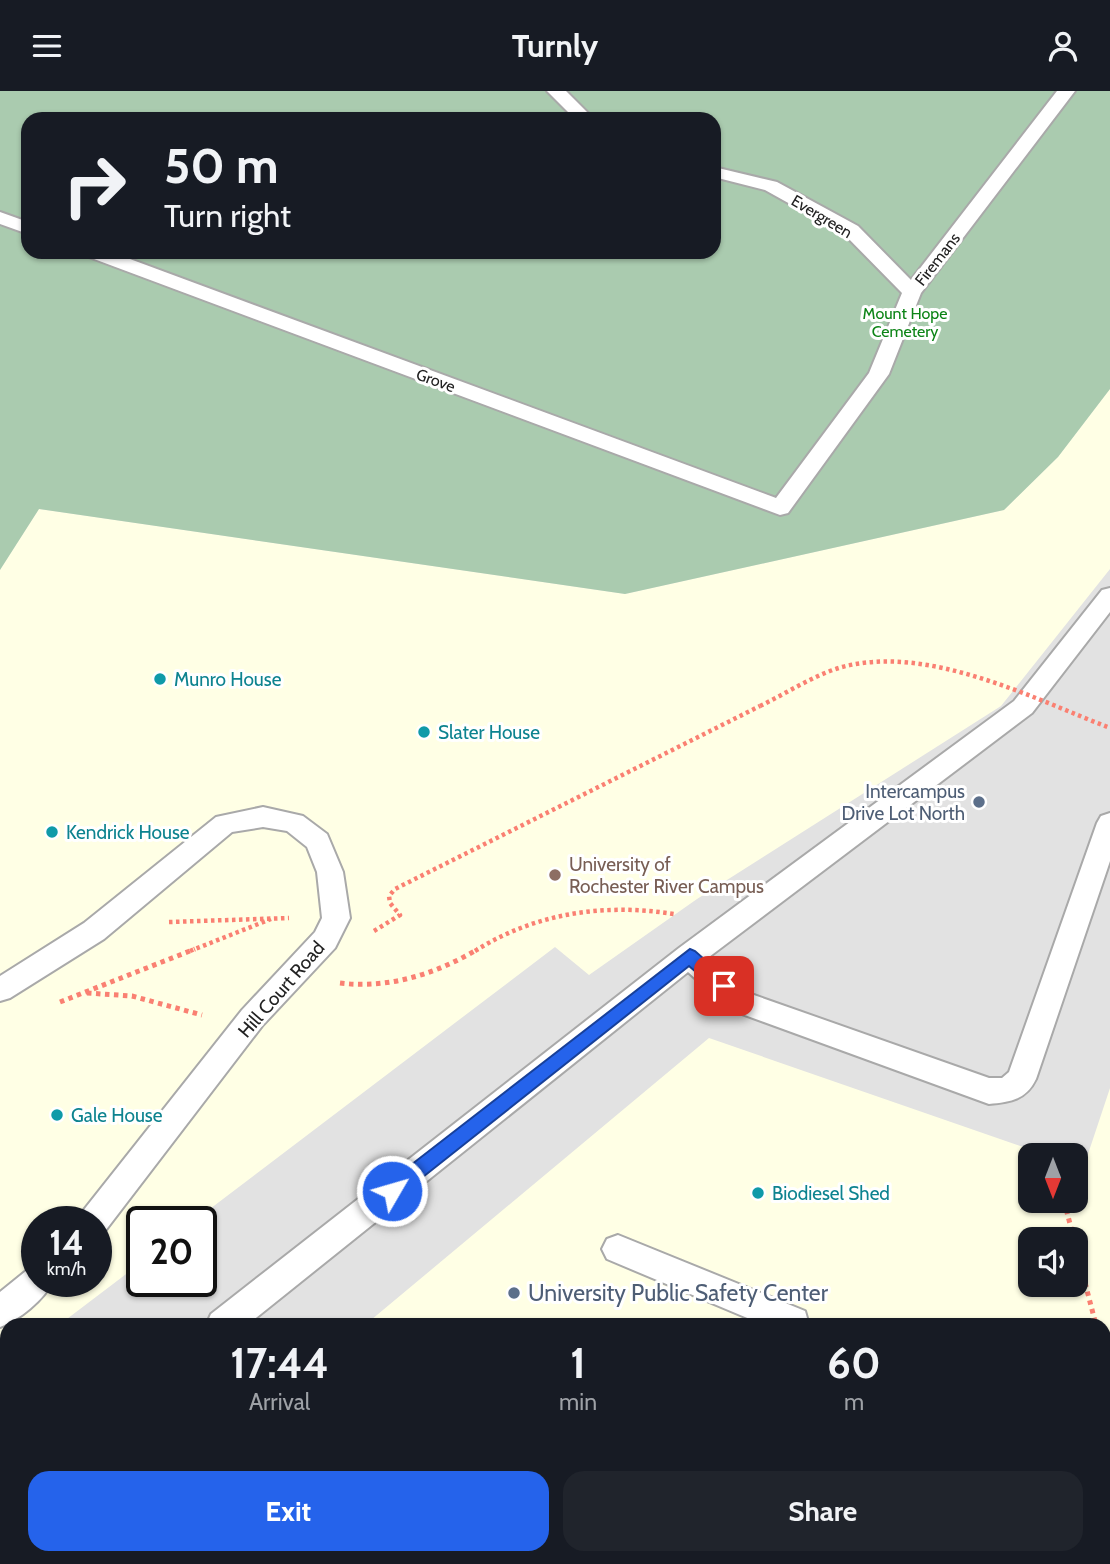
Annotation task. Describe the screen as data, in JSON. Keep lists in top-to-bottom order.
{
  "streets": {
    "lane": [
      "Evergreen",
      "Firemans",
      "Grove",
      "Hill Court Road"
    ]
  },
  "crossings": [
    ["Evergreen", "Firemans"],
    ["Firemans", "Grove"]
  ],
  "parks": ["Mount Hope Cemetery"],
  "places": [
    "Munro House",
    "Slater House",
    "Intercampus Drive Lot North",
    "Kendrick House",
    "University of Rochester River Campus",
    "Gale House",
    "Biodiesel Shed",
    "University Public Safety Center"
  ],
  "north": "bottom",
  "page": {
    "header": "Turnly",
    "turn": ["50 m", "Turn right"],
    "speed": "14 km/h",
    "limit": "20",
    "eta": [
      "17:44",
      "Arrival",
      "1",
      "min",
      "60",
      "m"
    ],
    "buttons": ["Exit", "Share"]
  }
}
